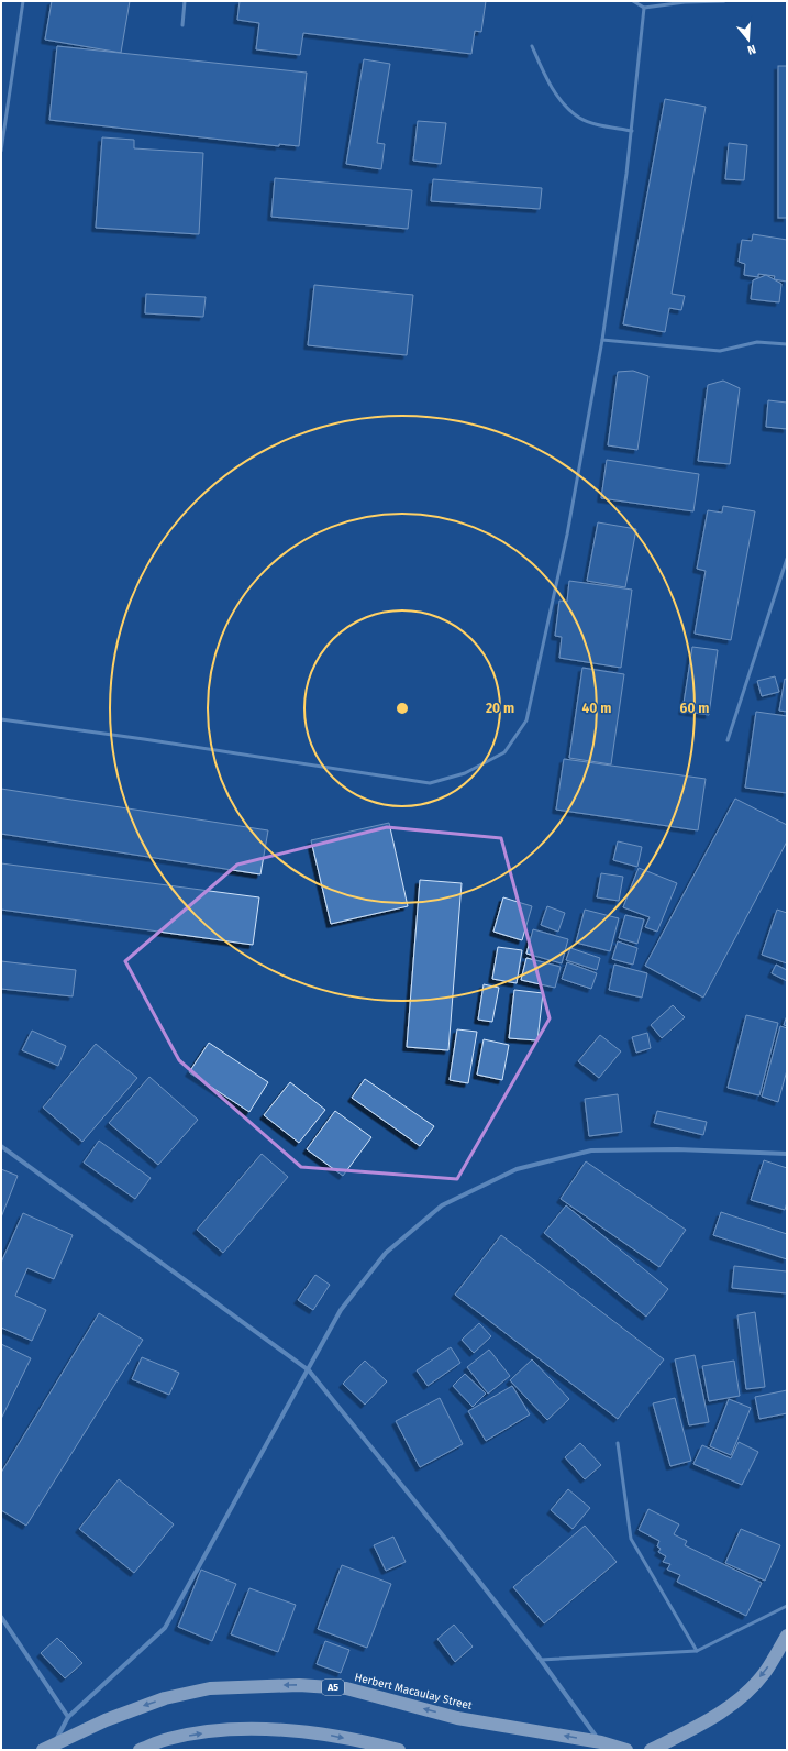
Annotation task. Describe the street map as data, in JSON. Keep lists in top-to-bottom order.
{
  "streets": {
    "highway": ["A5", "Herbert Macaulay Street"]
  },
  "north": "bottom",
  "rings": ["20 m", "40 m", "60 m"]
}
